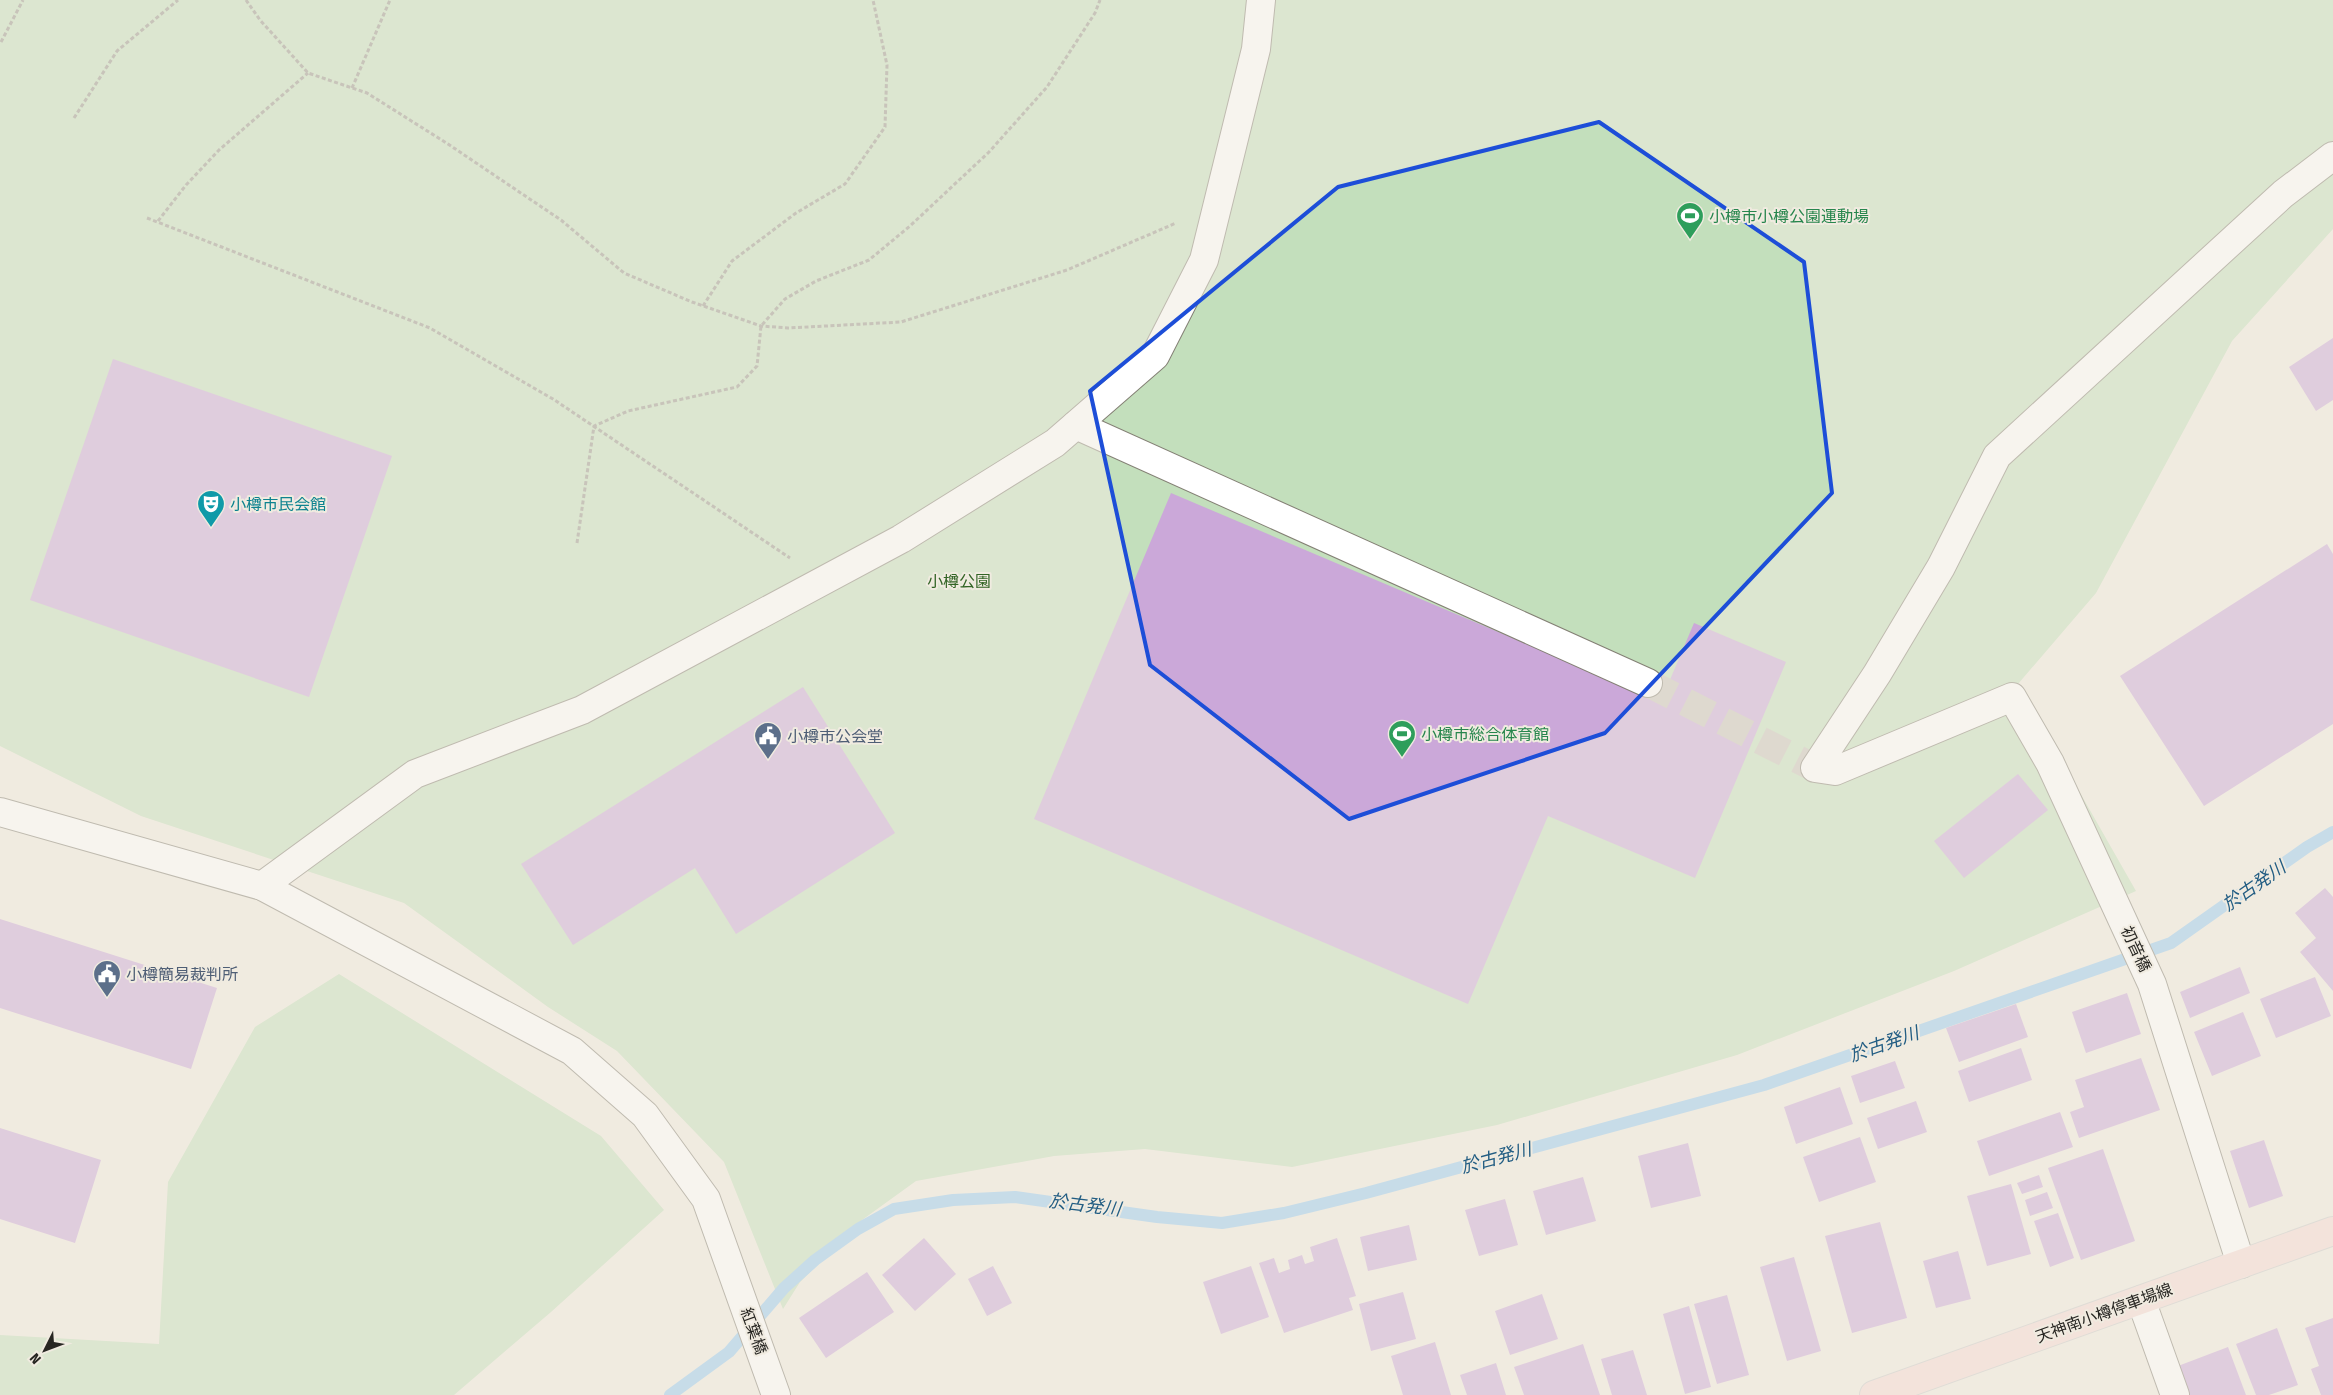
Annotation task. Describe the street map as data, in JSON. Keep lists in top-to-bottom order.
{
  "streets": {
    "main road": ["天神南小樽停車場線"],
    "street": ["初音橋", "紅葉橋"]
  },
  "crossings": [
    ["初音橋", "天神南小樽停車場線"]
  ],
  "water": ["於古発川"],
  "parks": ["小樽公園"],
  "places": {
    "sports": ["小樽市小樽公園運動場", "小樽市総合体育館"],
    "theatre": ["小樽市民会館"],
    "public building": ["小樽市公会堂", "小樽簡易裁判所"]
  },
  "north": "bottom left"
}
